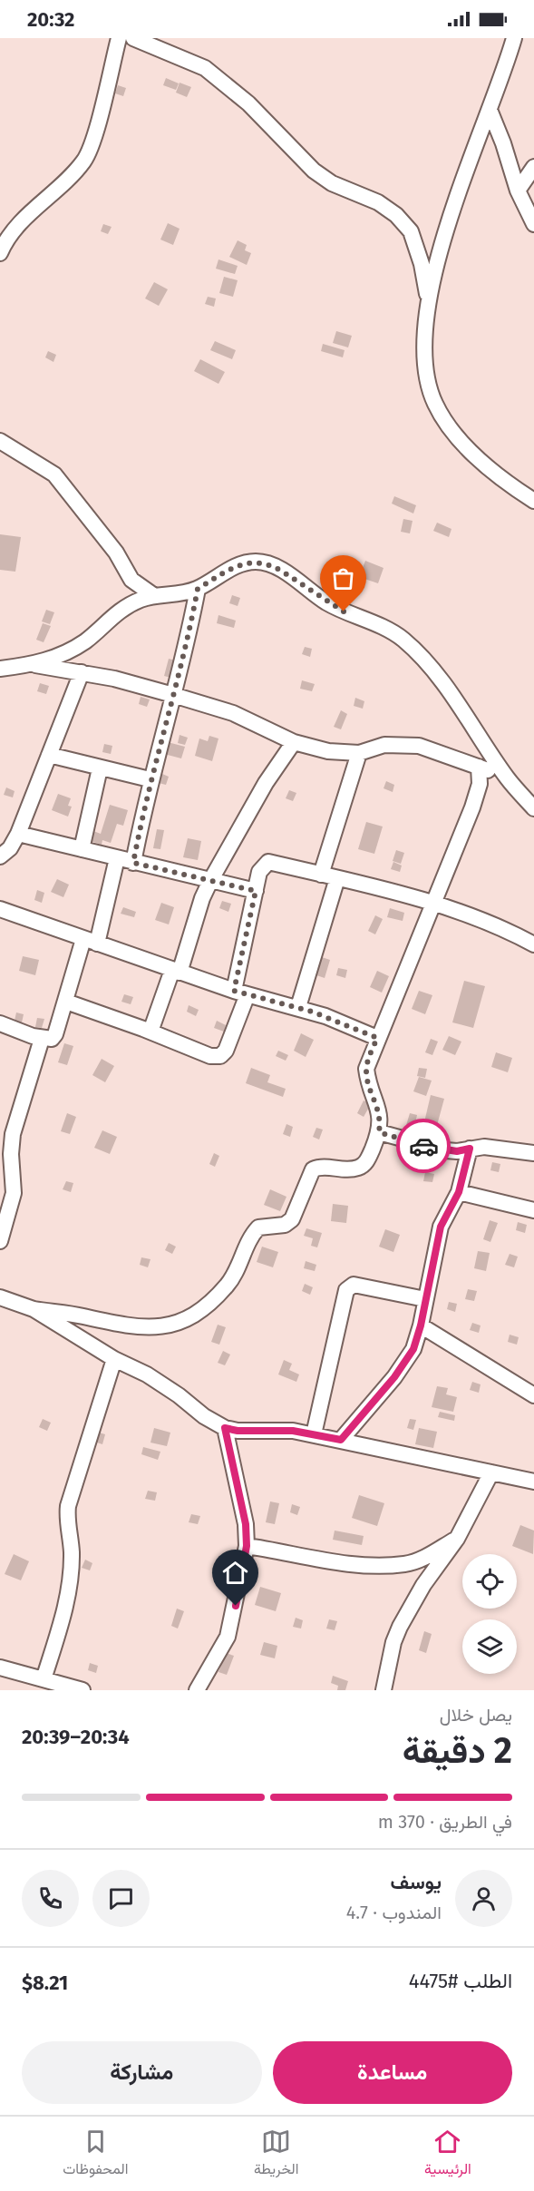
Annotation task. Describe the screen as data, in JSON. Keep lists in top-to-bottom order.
{
  "page": {
    "status": "20:32",
    "heading": ["2 دقيقة", "يصل خلال", "20:34–20:39"],
    "panel": [
      "يوسف",
      "المندوب · 4.7",
      "الطلب #4475",
      "$8.21"
    ],
    "bar": "في الطريق · 370 m",
    "buttons": ["مساعدة", "مشاركة"],
    "tabs": ["الرئيسية", "الخريطة", "المحفوظات"]
  }
}
